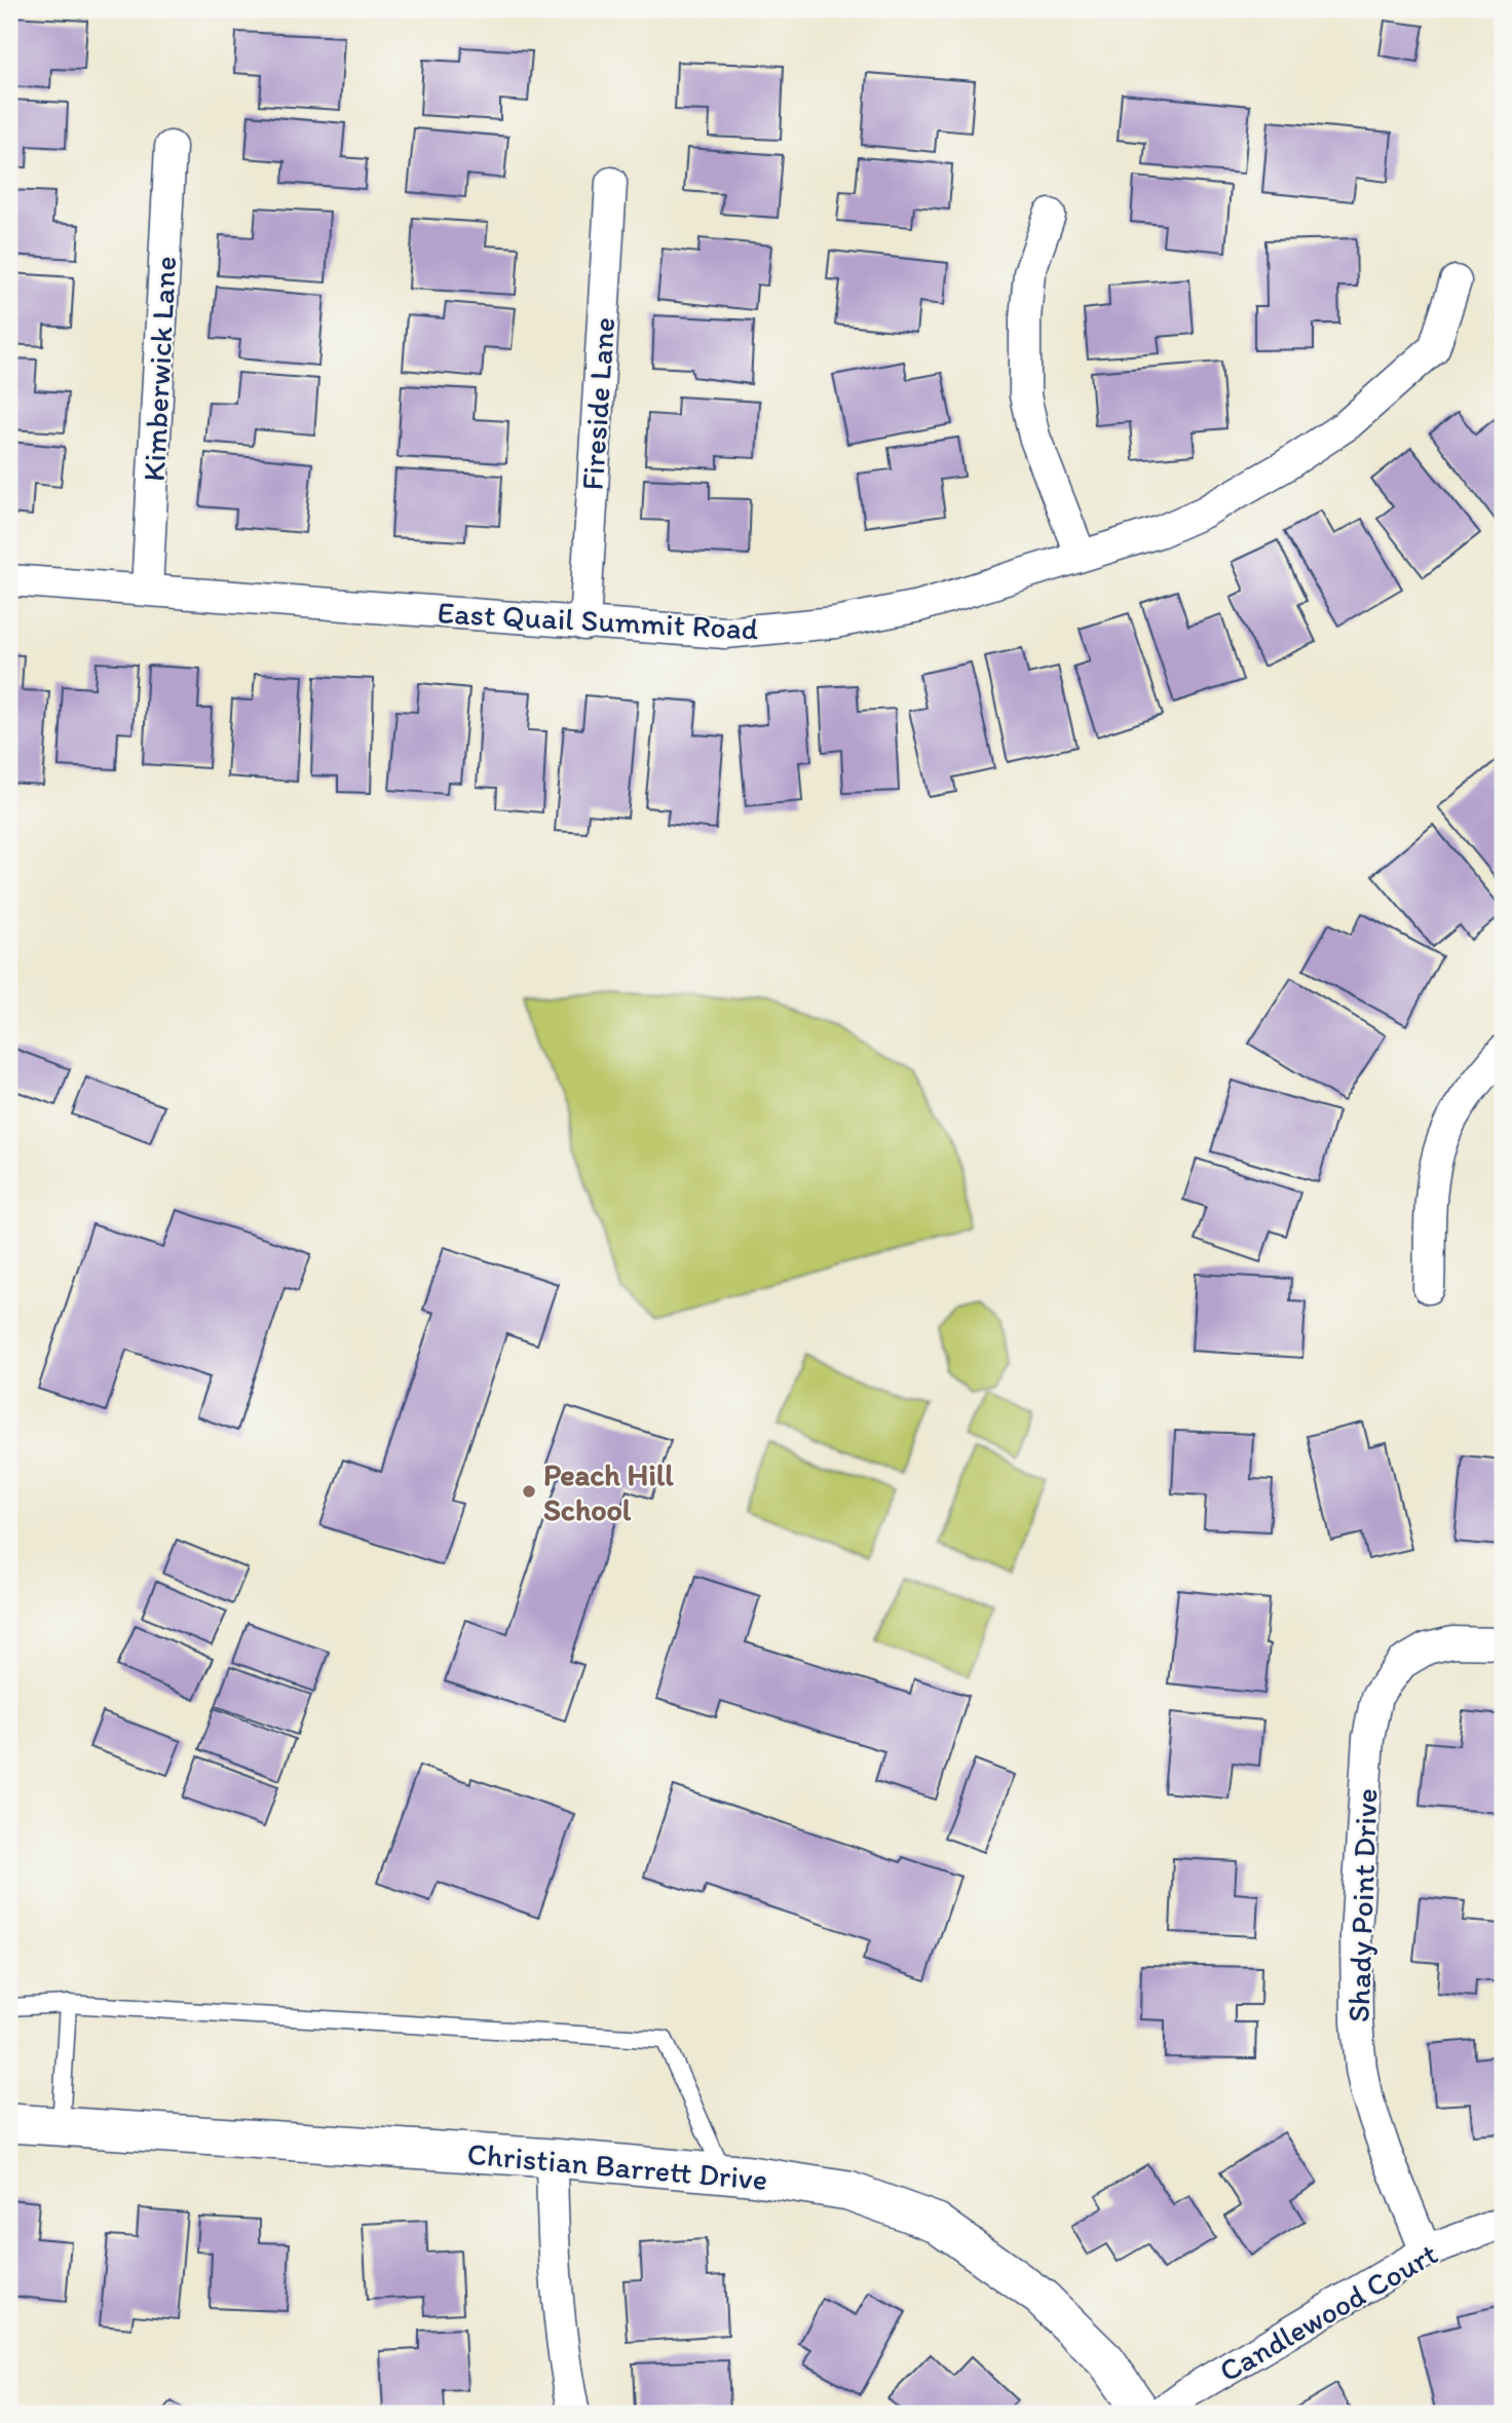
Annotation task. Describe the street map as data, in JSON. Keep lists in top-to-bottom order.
{
  "streets": {
    "street": [
      "Kimberwick Lane",
      "Fireside Lane",
      "East Quail Summit Road",
      "Shady Point Drive",
      "Christian Barrett Drive",
      "Candlewood Court"
    ]
  },
  "crossings": [
    ["Kimberwick Lane", "East Quail Summit Road"],
    ["Fireside Lane", "East Quail Summit Road"],
    ["Shady Point Drive", "Candlewood Court"]
  ],
  "places": ["Peach Hill School"]
}
